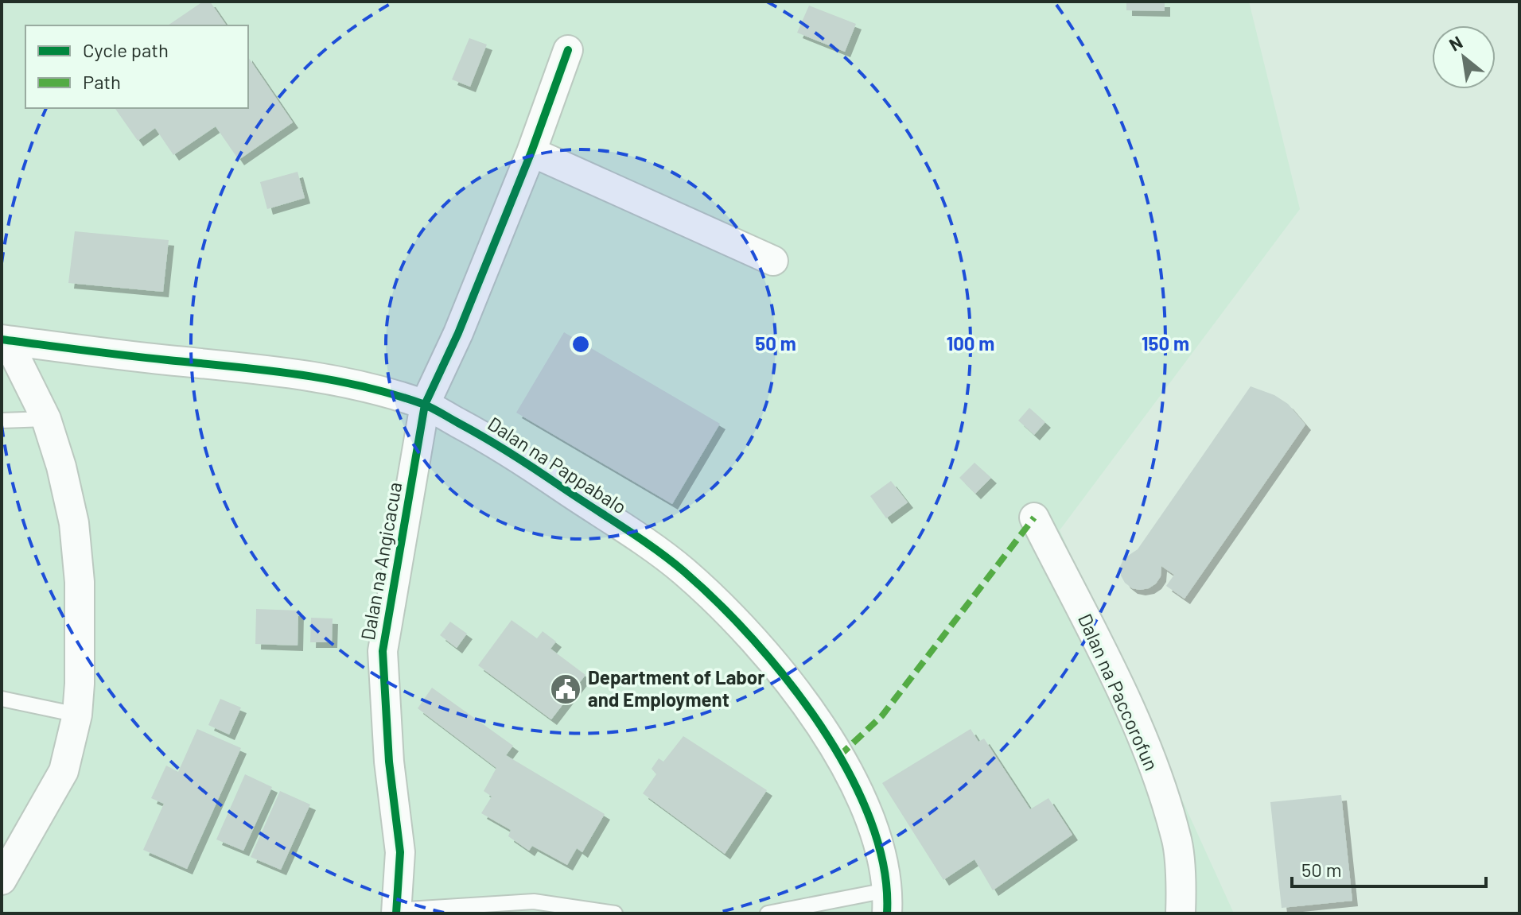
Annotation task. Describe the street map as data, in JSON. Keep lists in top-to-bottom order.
{
  "streets": {
    "street": ["Dalan na Pappabalo", "Dalan na Angicacua", "Dalan na Paccorofun"]
  },
  "crossings": [
    ["Dalan na Pappabalo", "Dalan na Angicacua"]
  ],
  "places": {
    "public building": ["Department of Labor and Employment"]
  },
  "legend": ["Cycle path", "Path"],
  "scale_bar": "50 m",
  "north": "top left",
  "rings": ["50 m", "100 m", "150 m"]
}
